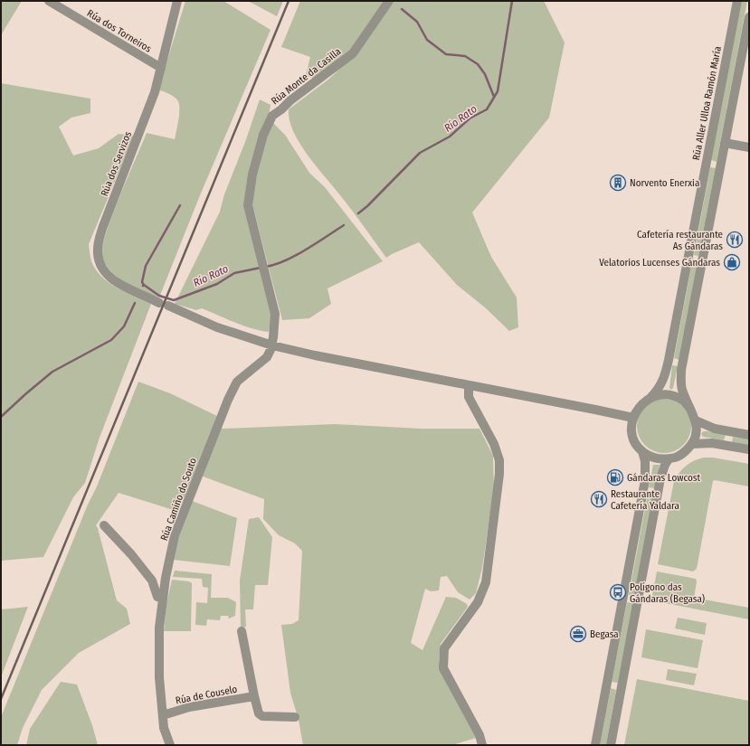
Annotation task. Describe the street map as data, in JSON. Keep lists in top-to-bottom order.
{
  "streets": {
    "street": [
      "Rúa dos Torneiros",
      "Rúa Monte da Casilla",
      "Rúa Aller Ulloa Ramón María",
      "Rúa dos Servizos",
      "Rúa Camiño do Souto",
      "Rúa de Couselo"
    ]
  },
  "crossings": [
    ["Rúa dos Torneiros", "Rúa dos Servizos"],
    ["Rúa Monte da Casilla", "Rúa dos Servizos"],
    ["Rúa Monte da Casilla", "Rúa Camiño do Souto"],
    ["Rúa Aller Ulloa Ramón María", "Rúa dos Servizos"],
    ["Rúa dos Servizos", "Rúa Camiño do Souto"],
    ["Rúa Camiño do Souto", "Rúa de Couselo"]
  ],
  "water": ["Río Rato"],
  "places": {
    "building": ["Norvento Enerxia"],
    "restaurant": ["Cafetería restaurante As Gándaras", "Restaurante Cafetería Yaldara"],
    "shop": ["Velatorios Lucenses Gándaras"],
    "fuel station": ["Gándaras Lowcost"],
    "bus stop": ["Polígono das Gándaras (Begasa)"],
    "office": ["Begasa"]
  }
}
